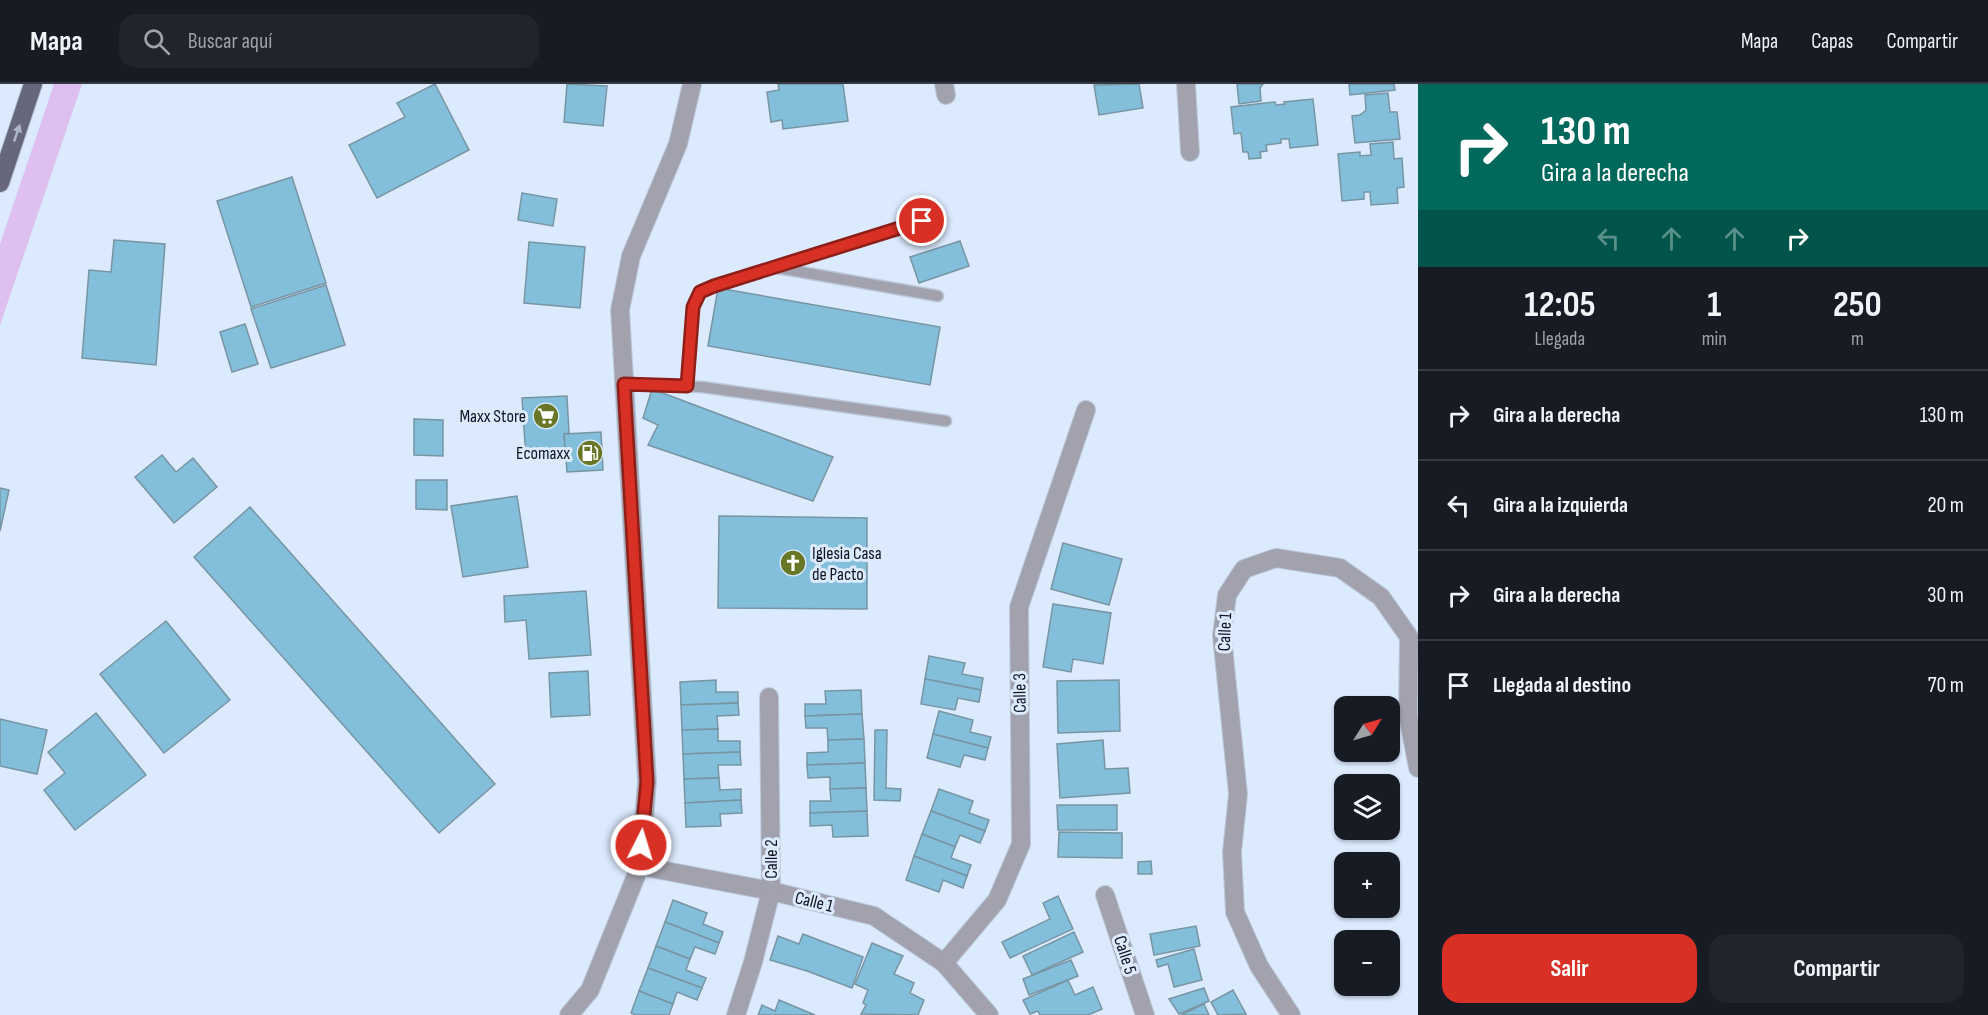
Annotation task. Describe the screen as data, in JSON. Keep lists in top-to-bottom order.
{
  "streets": {
    "street": [
      "Calle 1",
      "Calle 3",
      "Calle 2",
      "Calle 5"
    ]
  },
  "crossings": [
    ["Calle 1", "Calle 3"],
    ["Calle 1", "Calle 2"]
  ],
  "places": {
    "supermarket": ["Maxx Store"],
    "fuel station": ["Ecomaxx"],
    "church": ["Iglesia Casa de Pacto"]
  },
  "north": "top right",
  "page": {
    "header": "Mapa",
    "search": "Buscar aquí",
    "nav": ["Mapa", "Capas", "Compartir"],
    "turn": ["130 m", "Gira a la derecha"],
    "eta": [
      "12:05",
      "Llegada",
      "1",
      "min",
      "250",
      "m"
    ],
    "list": [
      {
        "name": "Gira a la derecha",
        "value": "130 m"
      },
      {
        "name": "Gira a la izquierda",
        "value": "20 m"
      },
      {
        "name": "Gira a la derecha",
        "value": "30 m"
      },
      {
        "name": "Llegada al destino",
        "value": "70 m"
      }
    ],
    "map_buttons": ["+", "−"],
    "buttons": ["Salir", "Compartir"]
  }
}
